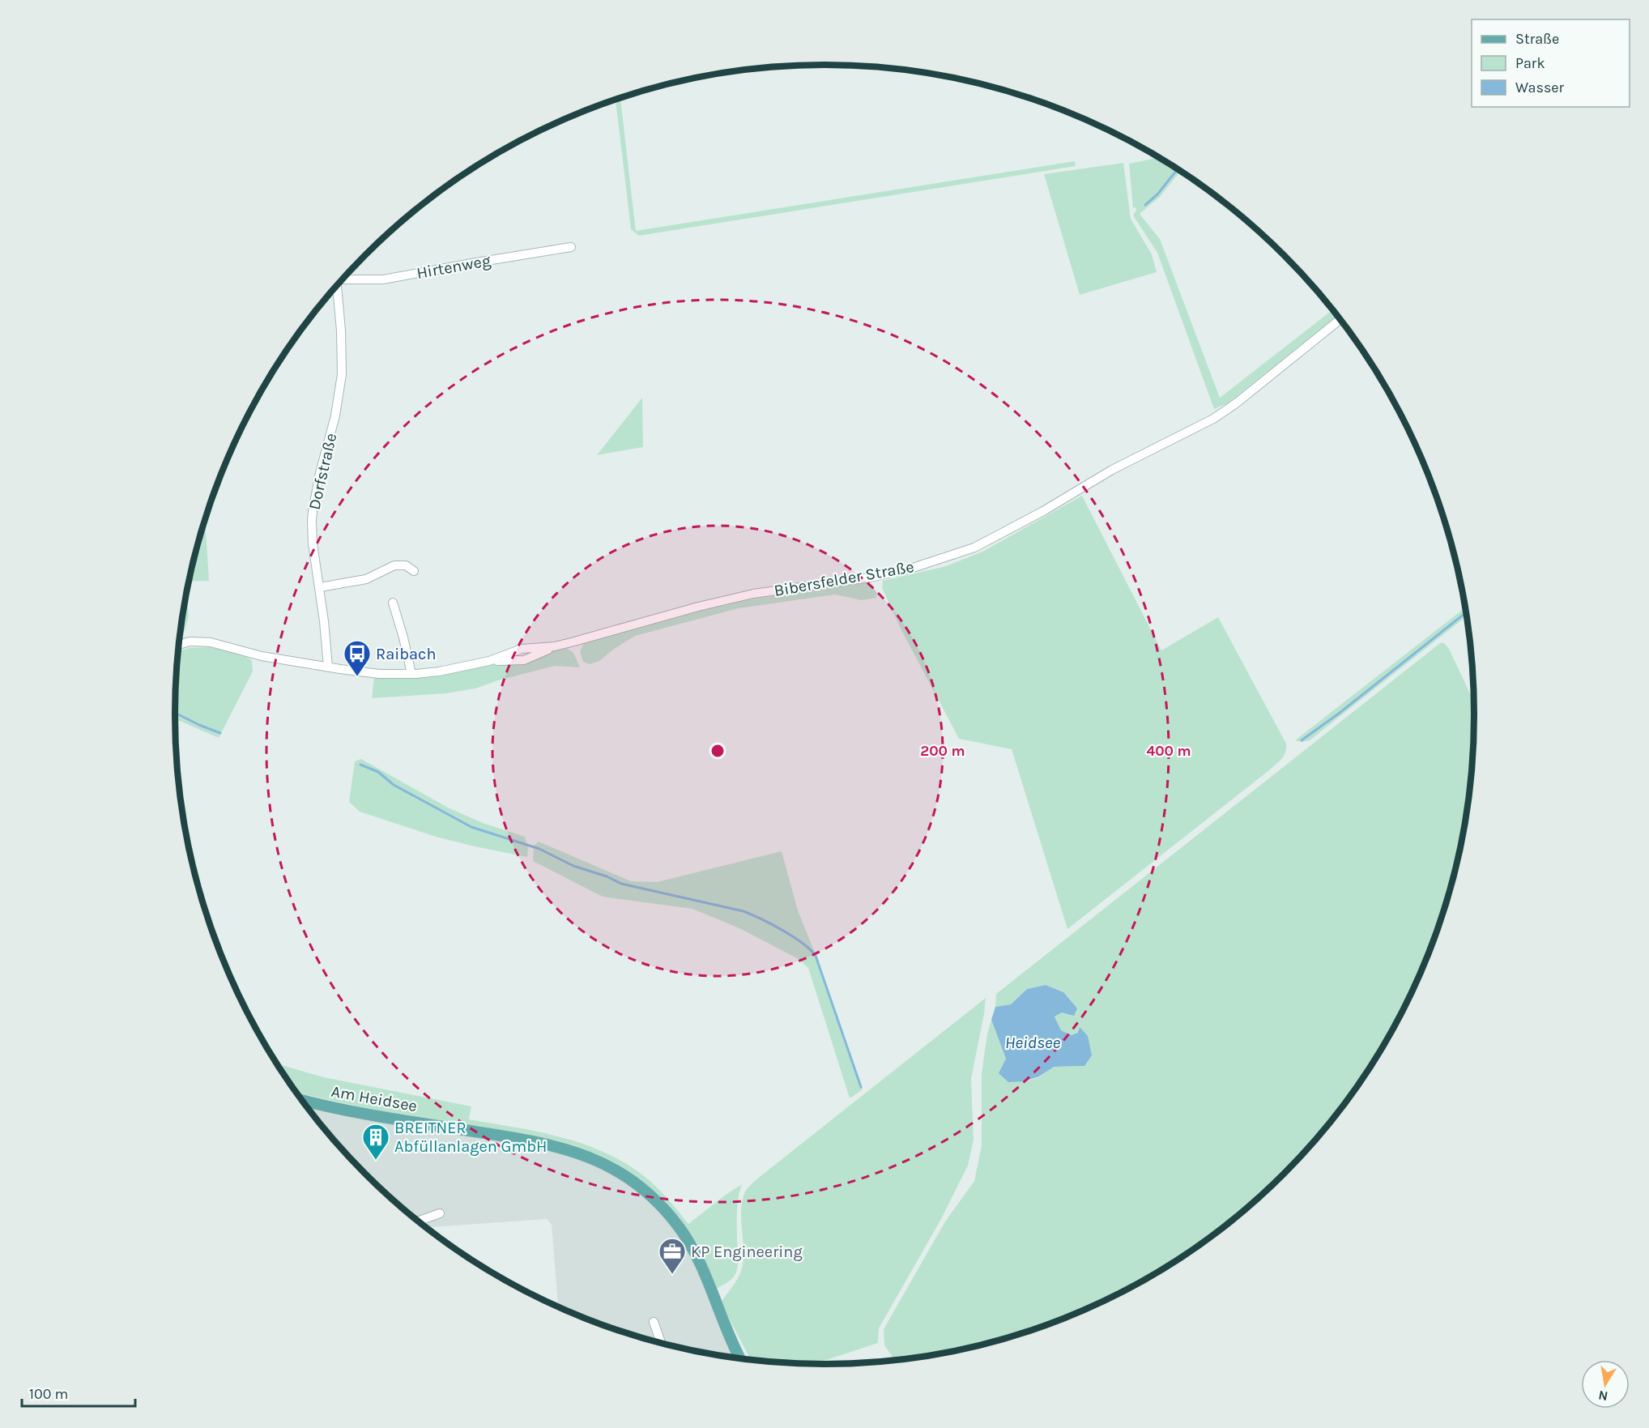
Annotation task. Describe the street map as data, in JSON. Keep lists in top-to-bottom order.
{
  "streets": {
    "main road": ["Am Heidsee"],
    "street": ["Hirtenweg", "Dorfstraße", "Bibersfelder Straße"]
  },
  "crossings": [
    ["Dorfstraße", "Bibersfelder Straße"]
  ],
  "water": ["Heidsee"],
  "places": {
    "bus stop": ["Raibach"],
    "building": ["BREITNER Abfüllanlagen GmbH"],
    "office": ["KP Engineering"]
  },
  "legend": ["Straße", "Park", "Wasser"],
  "scale_bar": "100 m",
  "north": "bottom",
  "rings": ["200 m", "400 m"]
}
